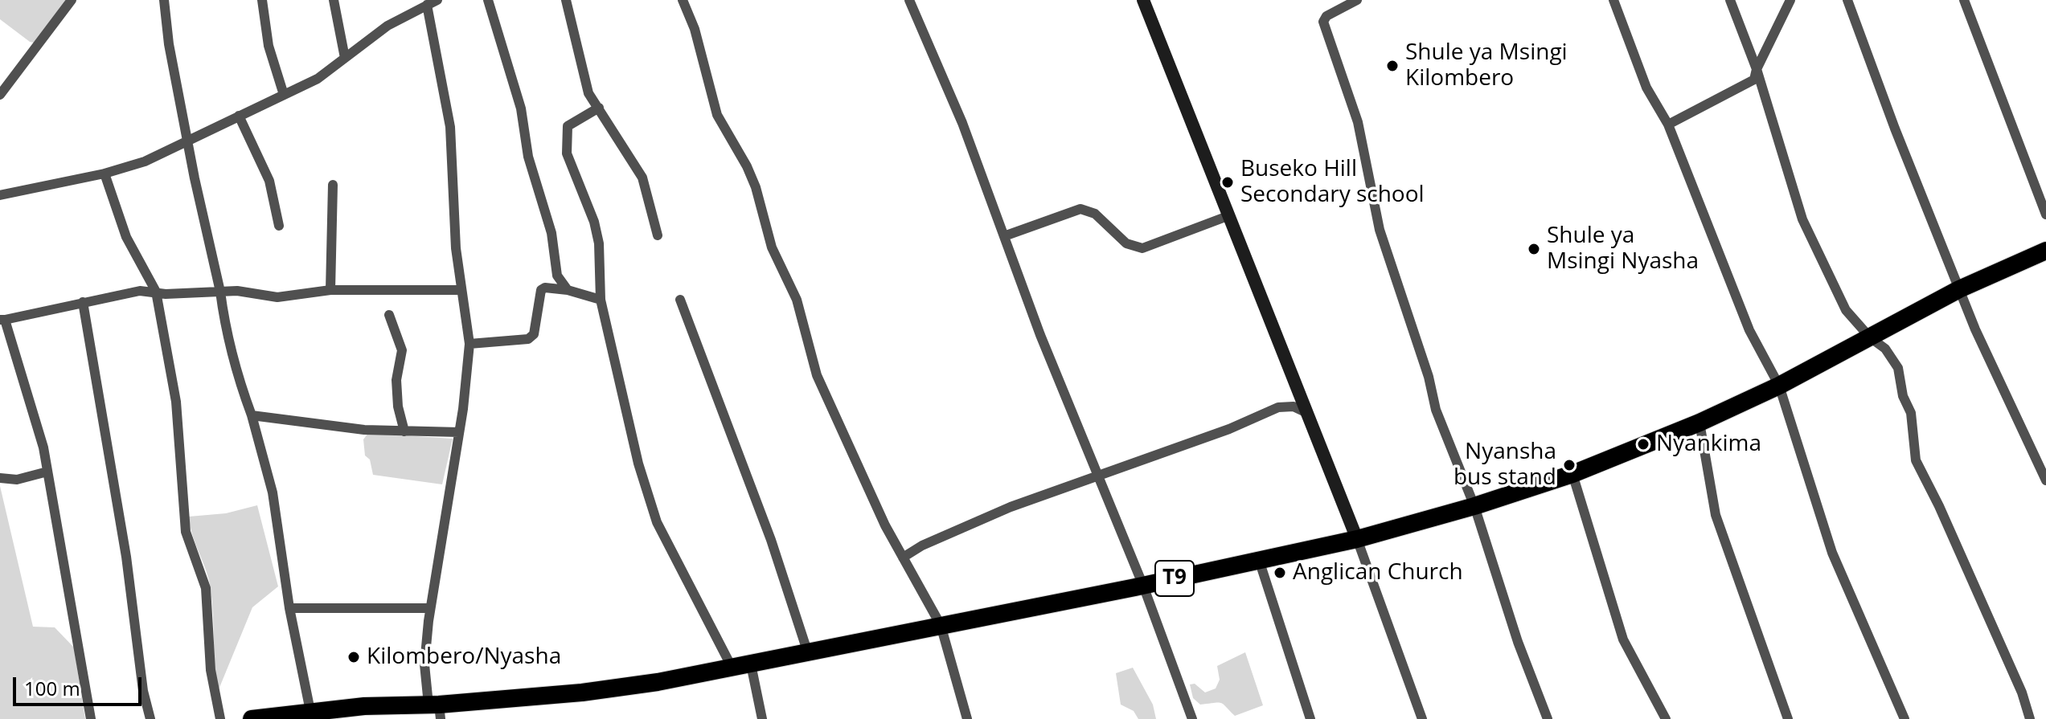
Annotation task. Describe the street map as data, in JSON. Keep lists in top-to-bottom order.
{
  "streets": {
    "highway": ["T9"]
  },
  "places": [
    "Shule ya Msingi Kilombero",
    "Buseko Hill Secondary school",
    "Shule ya Msingi Nyasha",
    "Nyankima",
    "Nyansha bus stand",
    "Anglican Church",
    "Kilombero/Nyasha"
  ],
  "scale_bar": "100 m"
}
